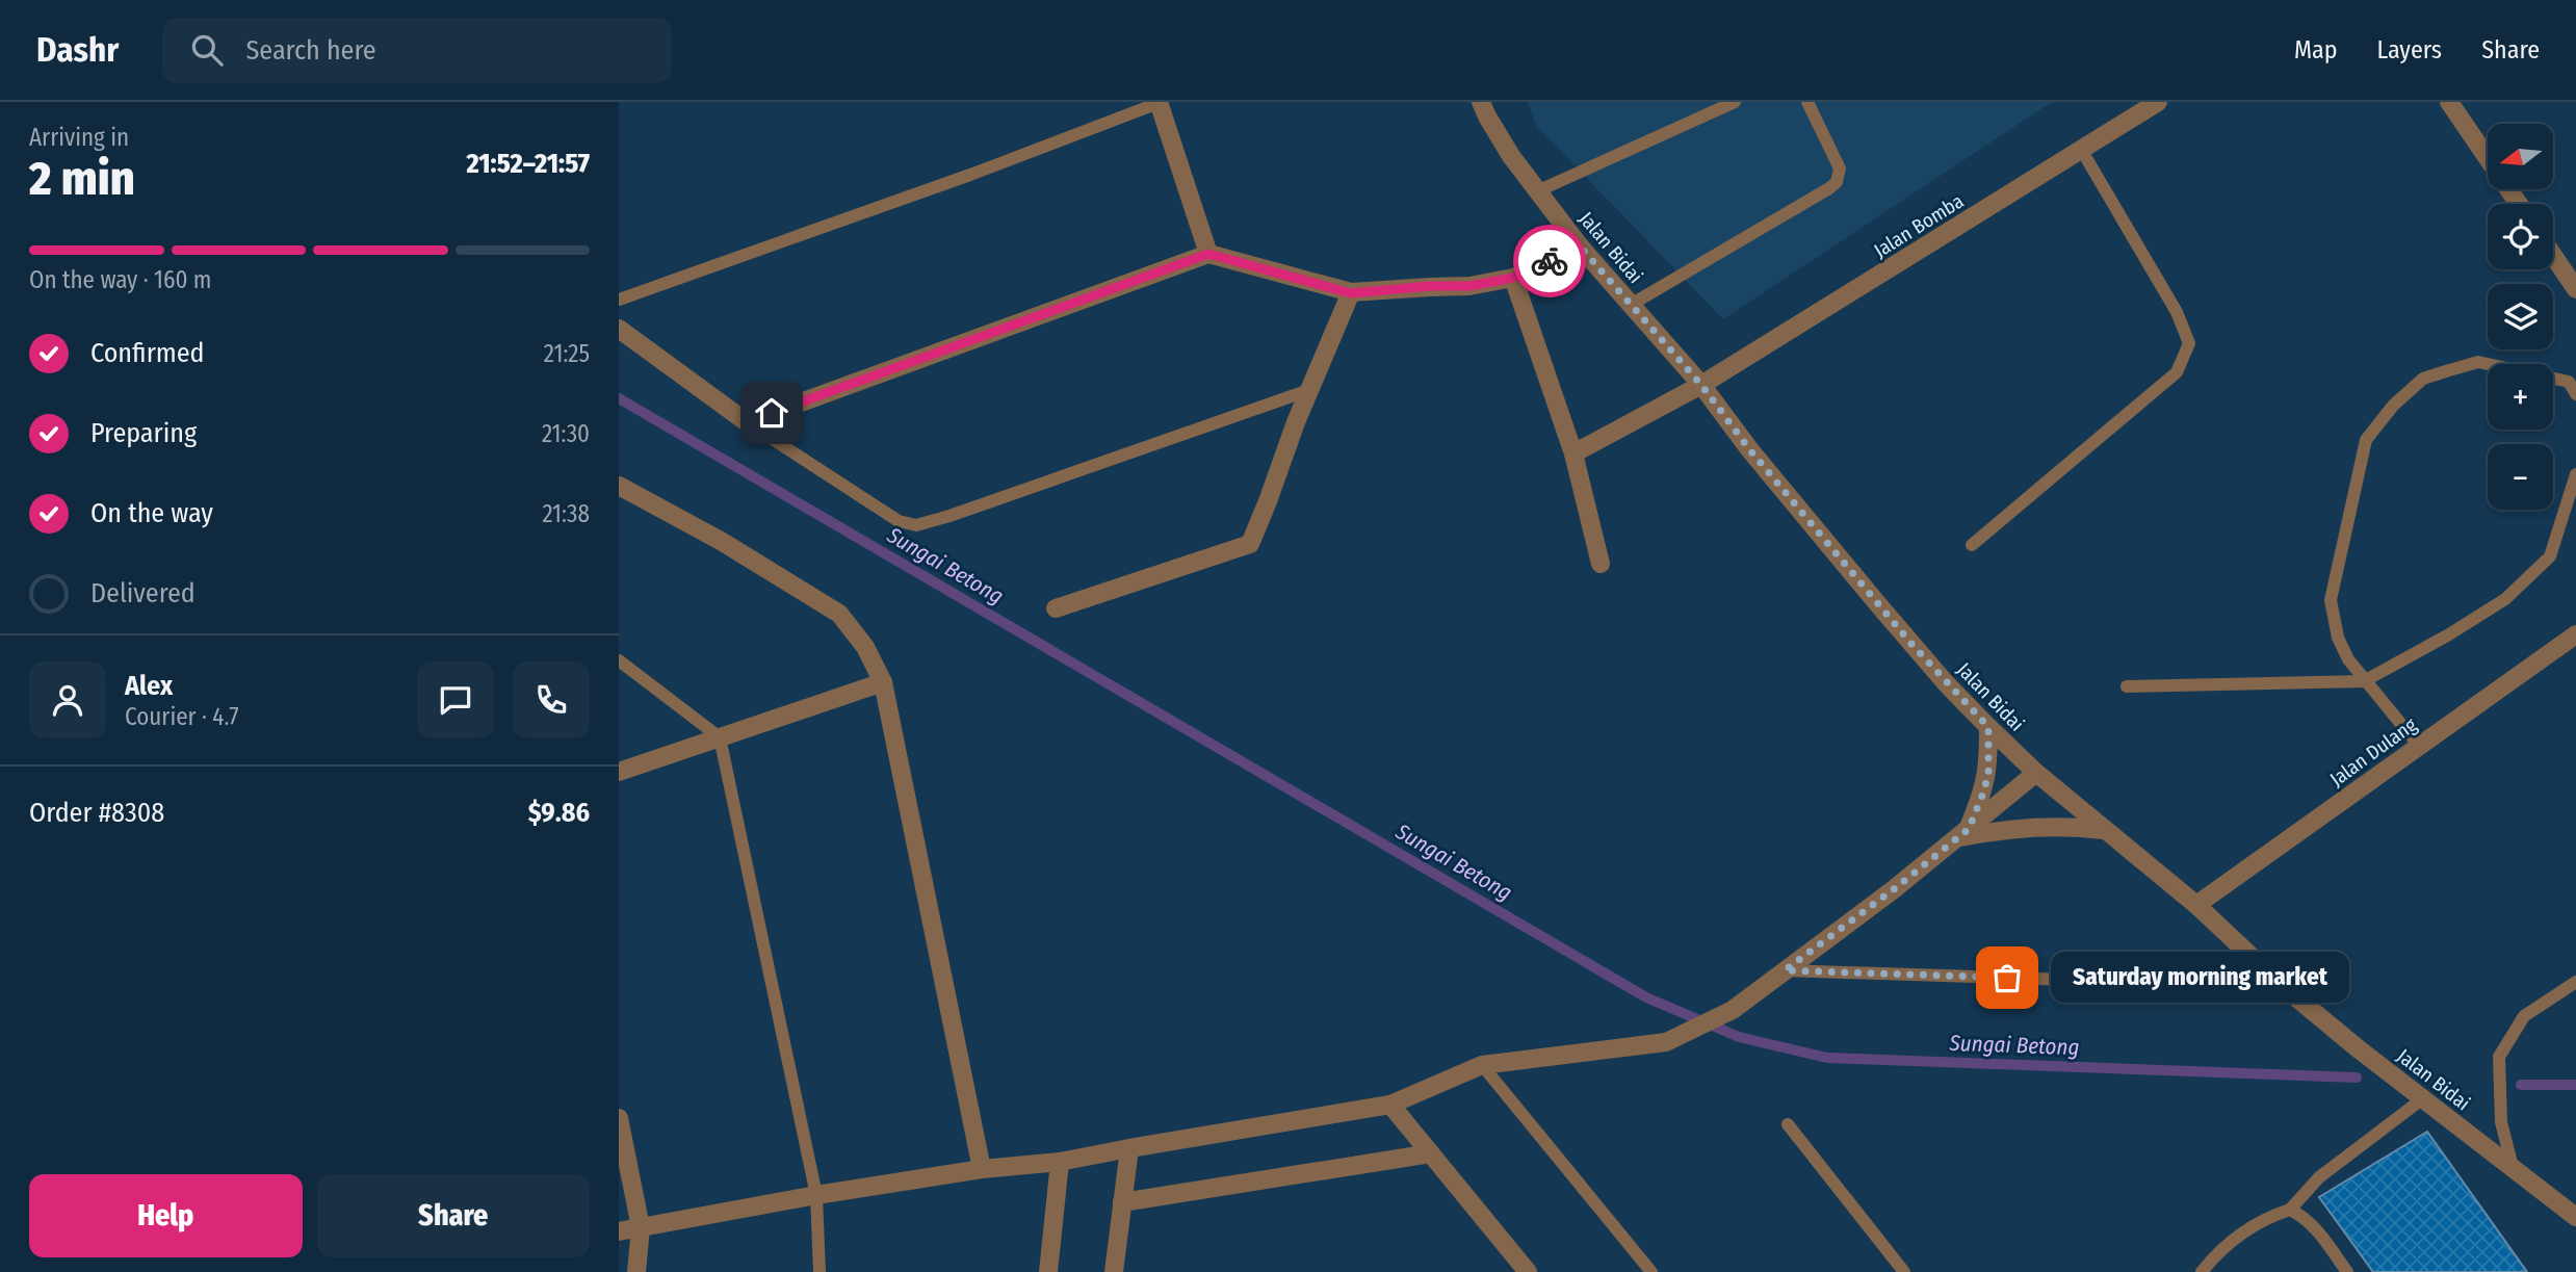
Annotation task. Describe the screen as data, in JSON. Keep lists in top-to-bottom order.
{
  "streets": {
    "street": ["Jalan Bomba", "Jalan Bidai", "Jalan Dulang"]
  },
  "crossings": [
    ["Jalan Bomba", "Jalan Bidai"],
    ["Jalan Bidai", "Jalan Dulang"]
  ],
  "water": ["Sungai Betong"],
  "places": ["Saturday morning market"],
  "north": "left",
  "page": {
    "header": "Dashr",
    "search": "Search here",
    "nav": ["Map", "Layers", "Share"],
    "heading": ["2 min", "Arriving in", "21:52–21:57"],
    "panel": [
      "Alex",
      "Courier · 4.7",
      "Order #8308",
      "$9.86"
    ],
    "map_buttons": ["+", "−"],
    "bar": "On the way · 160 m",
    "list": [
      ["Confirmed", "21:25"],
      ["Preparing", "21:30"],
      ["On the way", "21:38"],
      "Delivered"
    ],
    "bubble": "Saturday morning market",
    "buttons": ["Help", "Share"]
  }
}
